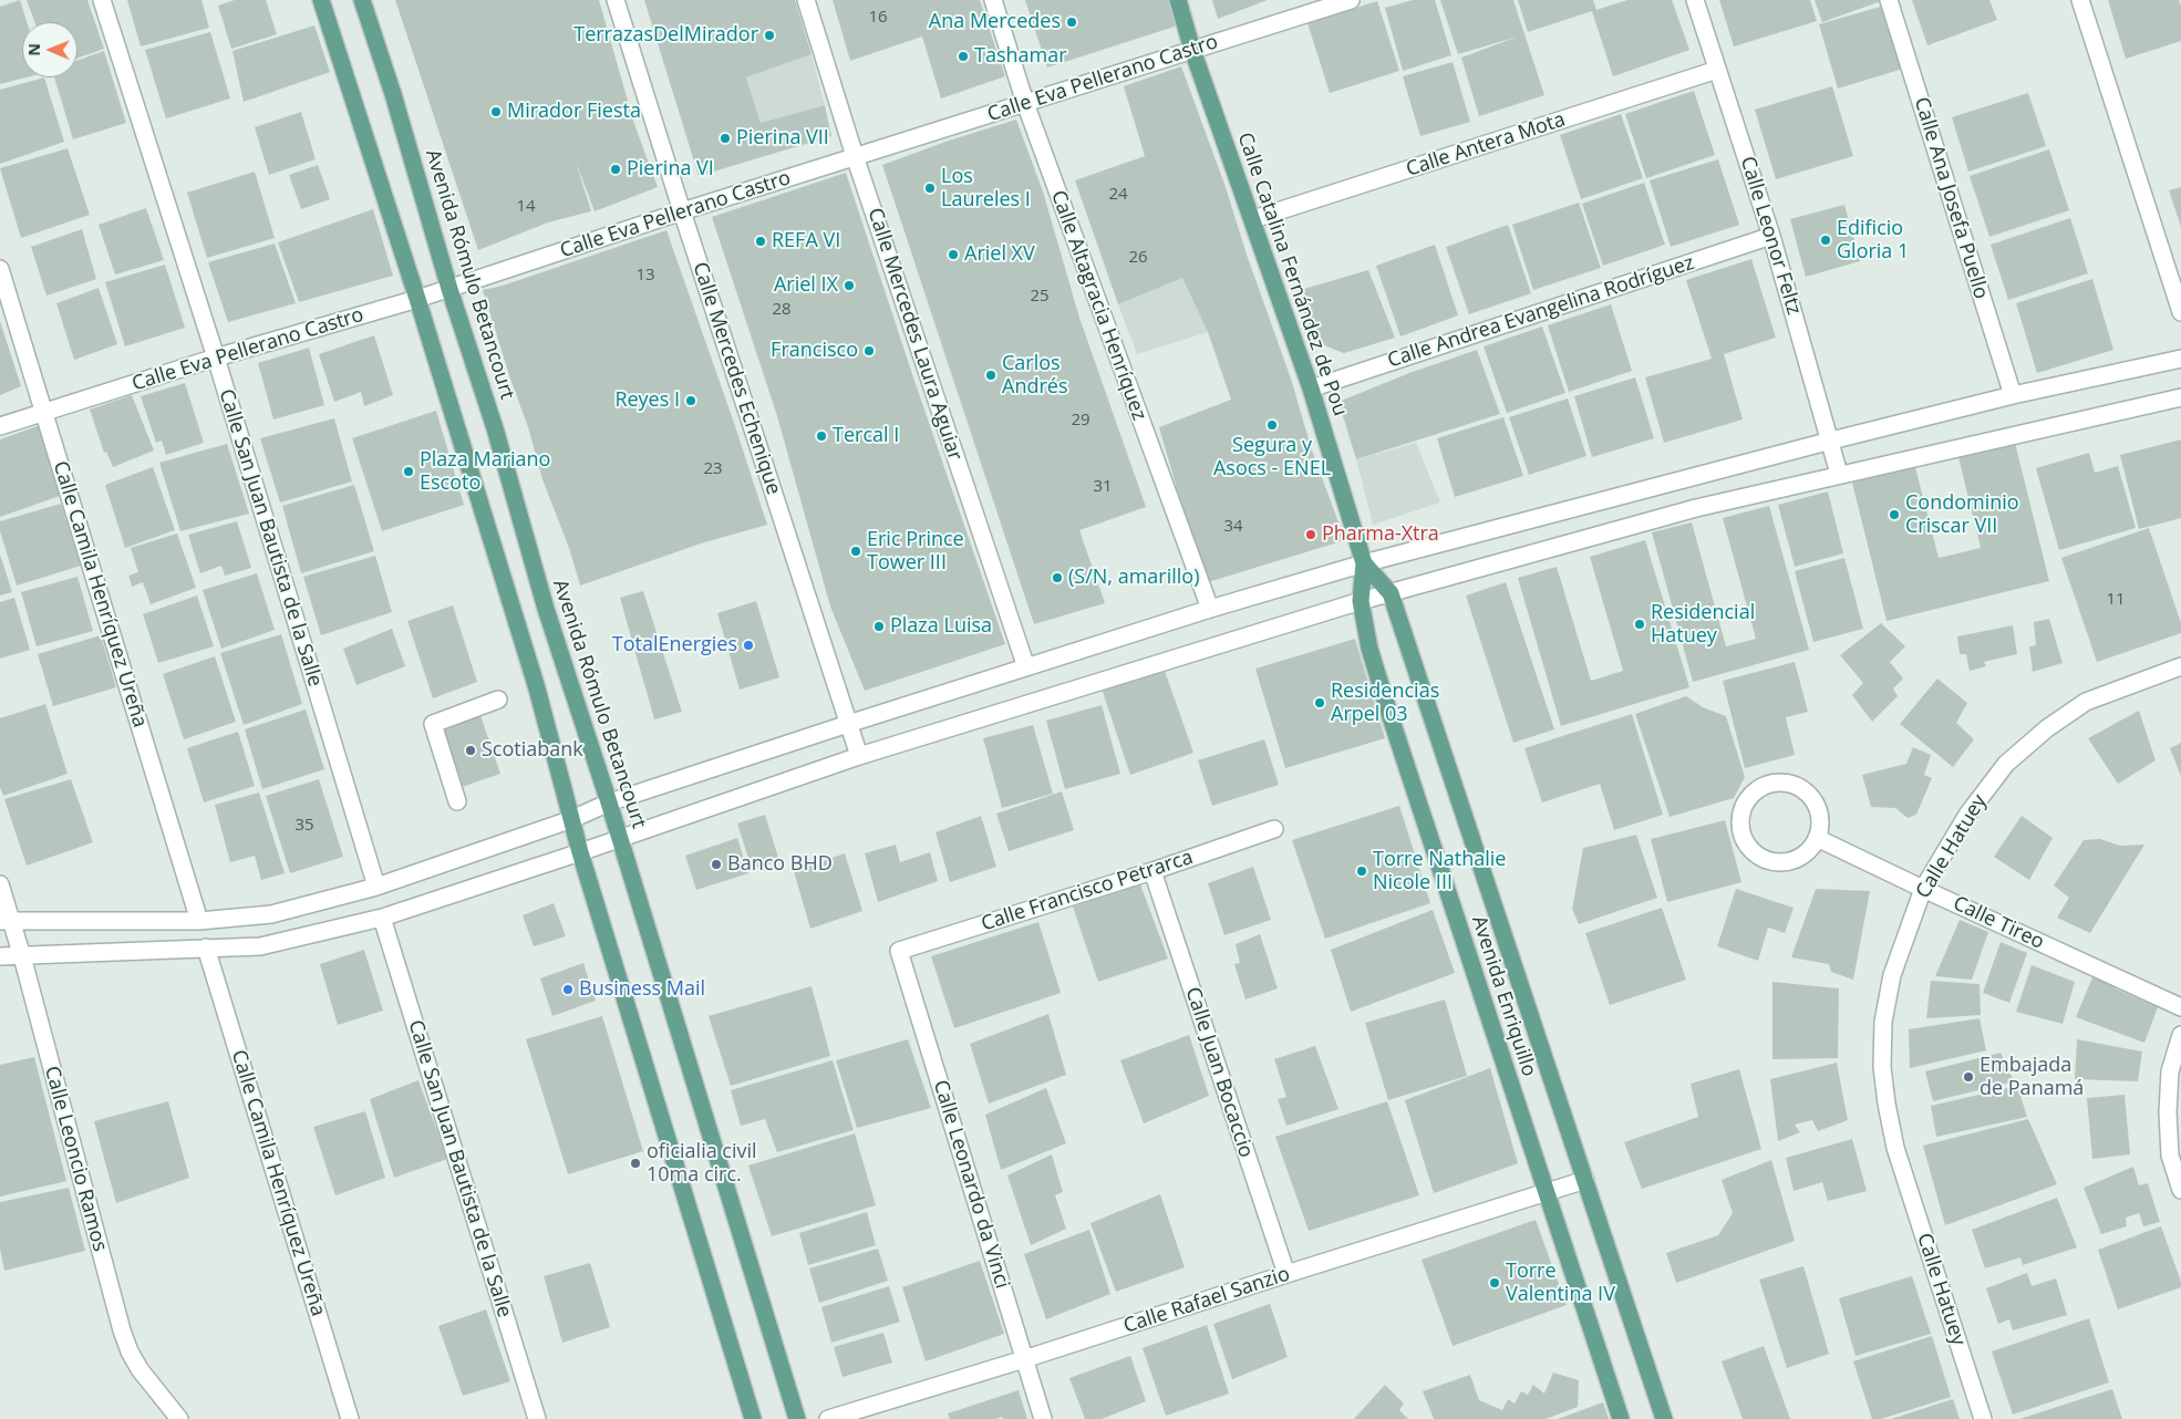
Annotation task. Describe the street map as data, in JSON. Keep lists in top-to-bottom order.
{
  "streets": {
    "main road": ["Avenida Rómulo Betancourt", "Calle Catalina Fernández de Pou", "Avenida Enriquillo"],
    "street": [
      "Calle Eva Pellerano Castro",
      "Calle Antera Mota",
      "Calle Ana Josefa Puello",
      "Calle Leonor Feltz",
      "Calle Altagracia Henríquez",
      "Calle Andrea Evangelina Rodríguez",
      "Calle Mercedes Laura Aguiar",
      "Calle Mercedes Echenique",
      "Calle San Juan Bautista de la Salle",
      "Calle Camila Henríquez Ureña",
      "Calle Hatuey",
      "Calle Francisco Petrarca",
      "Calle Tireo",
      "Calle Juan Bocaccio",
      "Calle Leoncio Ramos",
      "Calle Leonardo da Vinci",
      "Calle Rafael Sanzio"
    ]
  },
  "crossings": [
    ["Calle Eva Pellerano Castro", "Avenida Rómulo Betancourt"],
    ["Calle Eva Pellerano Castro", "Calle Catalina Fernández de Pou"],
    ["Calle Eva Pellerano Castro", "Calle Altagracia Henríquez"],
    ["Calle Eva Pellerano Castro", "Calle Mercedes Laura Aguiar"],
    ["Calle Eva Pellerano Castro", "Calle Mercedes Echenique"],
    ["Calle Eva Pellerano Castro", "Calle San Juan Bautista de la Salle"],
    ["Calle Eva Pellerano Castro", "Calle Camila Henríquez Ureña"],
    ["Calle Antera Mota", "Calle Leonor Feltz"],
    ["Calle Antera Mota", "Calle Catalina Fernández de Pou"],
    ["Calle Leonor Feltz", "Calle Andrea Evangelina Rodríguez"],
    ["Calle Catalina Fernández de Pou", "Calle Andrea Evangelina Rodríguez"],
    ["Calle Catalina Fernández de Pou", "Avenida Enriquillo"],
    ["Calle Hatuey", "Calle Tireo"],
    ["Calle Francisco Petrarca", "Calle Juan Bocaccio"],
    ["Calle Francisco Petrarca", "Calle Leonardo da Vinci"],
    ["Avenida Enriquillo", "Calle Rafael Sanzio"],
    ["Calle Juan Bocaccio", "Calle Rafael Sanzio"],
    ["Calle Leonardo da Vinci", "Calle Rafael Sanzio"]
  ],
  "places": [
    "Ana Mercedes",
    "TerrazasDelMirador",
    "Tashamar",
    "Mirador Fiesta",
    "Pierina VII",
    "Pierina VI",
    "Los Laureles I",
    "Edificio Gloria 1",
    "REFA VI",
    "Ariel XV",
    "Ariel IX",
    "Francisco",
    "Carlos Andrés",
    "Reyes I",
    "Segura y Asocs - ENEL",
    "Tercal I",
    "Plaza Mariano Escoto",
    "Condominio Criscar VII",
    "Pharma-Xtra",
    "Eric Prince Tower III",
    "(S/N, amarillo)",
    "Residencial Hatuey",
    "Plaza Luisa",
    "TotalEnergies",
    "Residencias Arpel 03",
    "Scotiabank",
    "Banco BHD",
    "Torre Nathalie Nicole III",
    "Business Mail",
    "Embajada de Panamá",
    "oficialia civil 10ma circ.",
    "Torre Valentina IV"
  ],
  "house_numbers": [
    "16",
    "24",
    "14",
    "26",
    "13",
    "25",
    "28",
    "29",
    "23",
    "31",
    "34",
    "11",
    "35"
  ],
  "north": "left"
}
